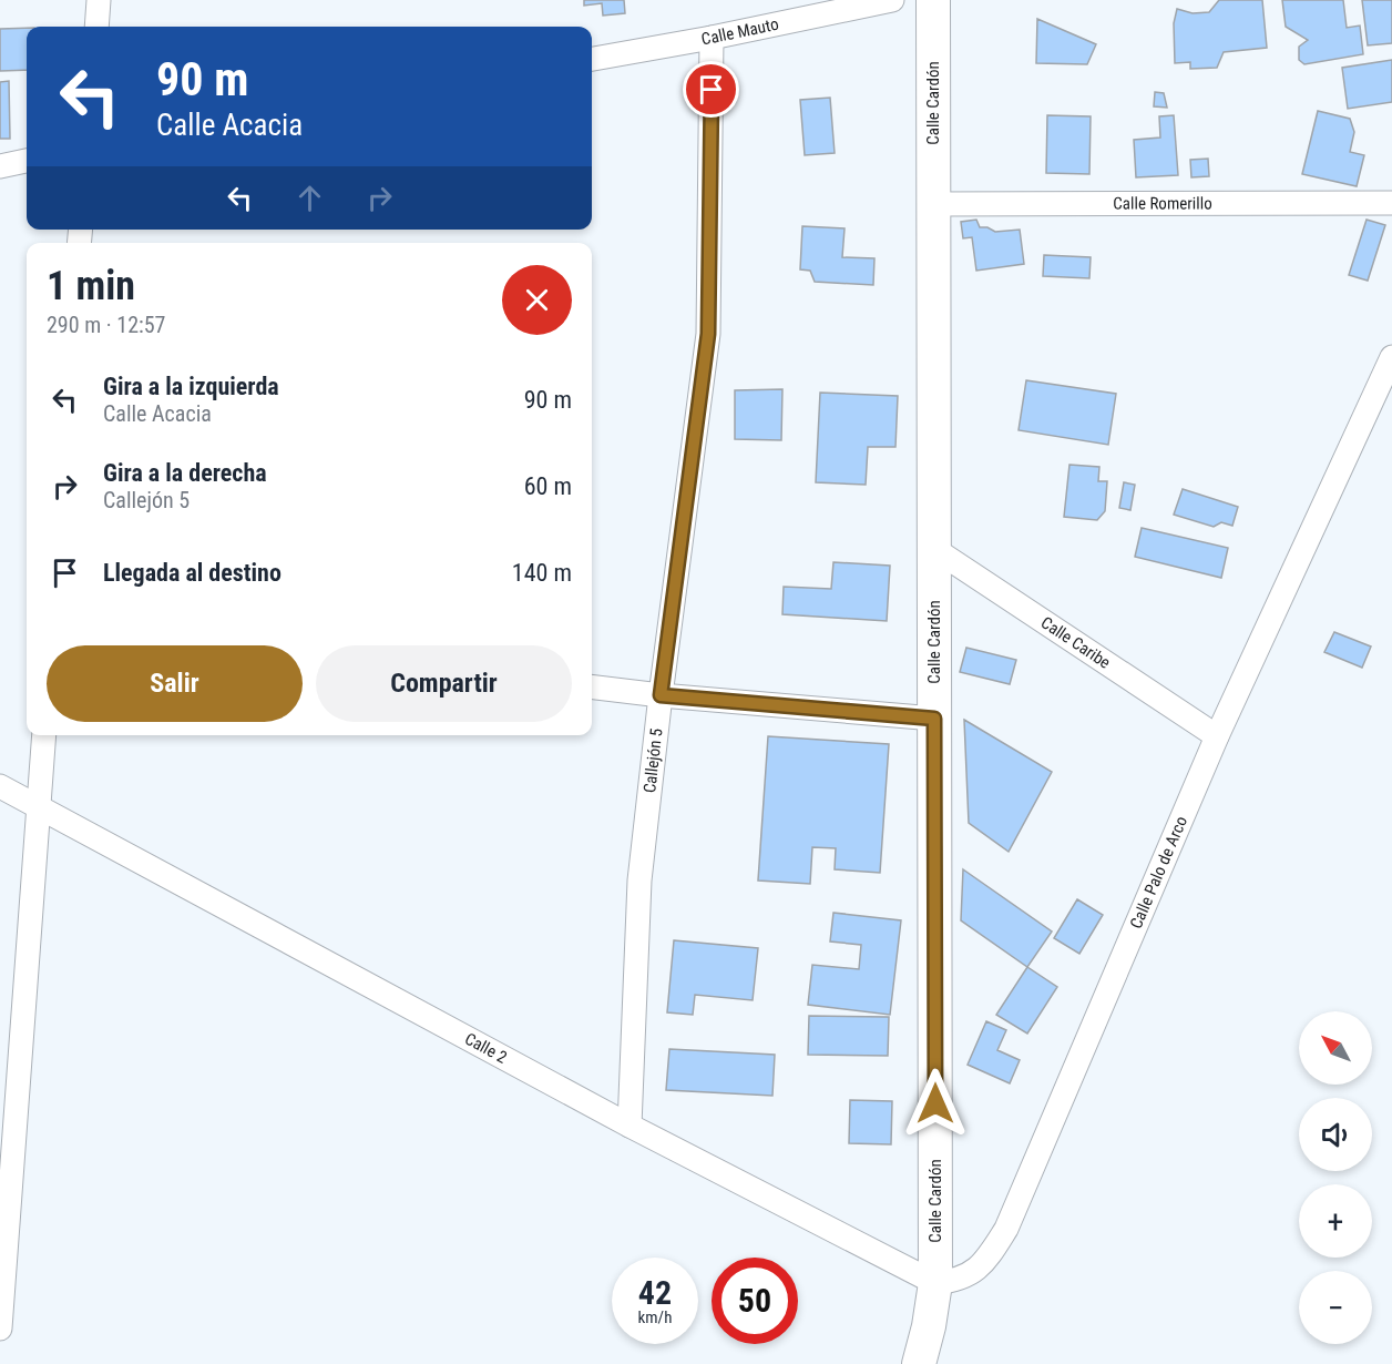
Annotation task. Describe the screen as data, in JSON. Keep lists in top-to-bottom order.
{
  "streets": {
    "main road": ["Calle Cardón"],
    "street": [
      "Calle Mauto",
      "Calle Romerillo",
      "Calle Caribe",
      "Callejón 5",
      "Calle Palo de Arco",
      "Calle 2"
    ]
  },
  "crossings": [
    ["Calle Mauto", "Callejón 5"],
    ["Calle Cardón", "Calle Romerillo"],
    ["Calle Cardón", "Calle Caribe"],
    ["Calle Cardón", "Calle Palo de Arco"],
    ["Calle Cardón", "Calle 2"],
    ["Calle Caribe", "Calle Palo de Arco"],
    ["Callejón 5", "Calle 2"],
    ["Calle Palo de Arco", "Calle 2"]
  ],
  "north": "top left",
  "page": {
    "turn": ["90 m", "Calle Acacia"],
    "heading": ["1 min", "290 m · 12:57"],
    "list": [
      {
        "name": "Gira a la izquierda",
        "note": "Calle Acacia",
        "value": "90 m"
      },
      {
        "name": "Gira a la derecha",
        "note": "Callejón 5",
        "value": "60 m"
      },
      {
        "name": "Llegada al destino",
        "value": "140 m"
      }
    ],
    "buttons": ["Salir", "Compartir"],
    "map_buttons": ["+", "−"],
    "speed": "42 km/h",
    "limit": "50"
  }
}
